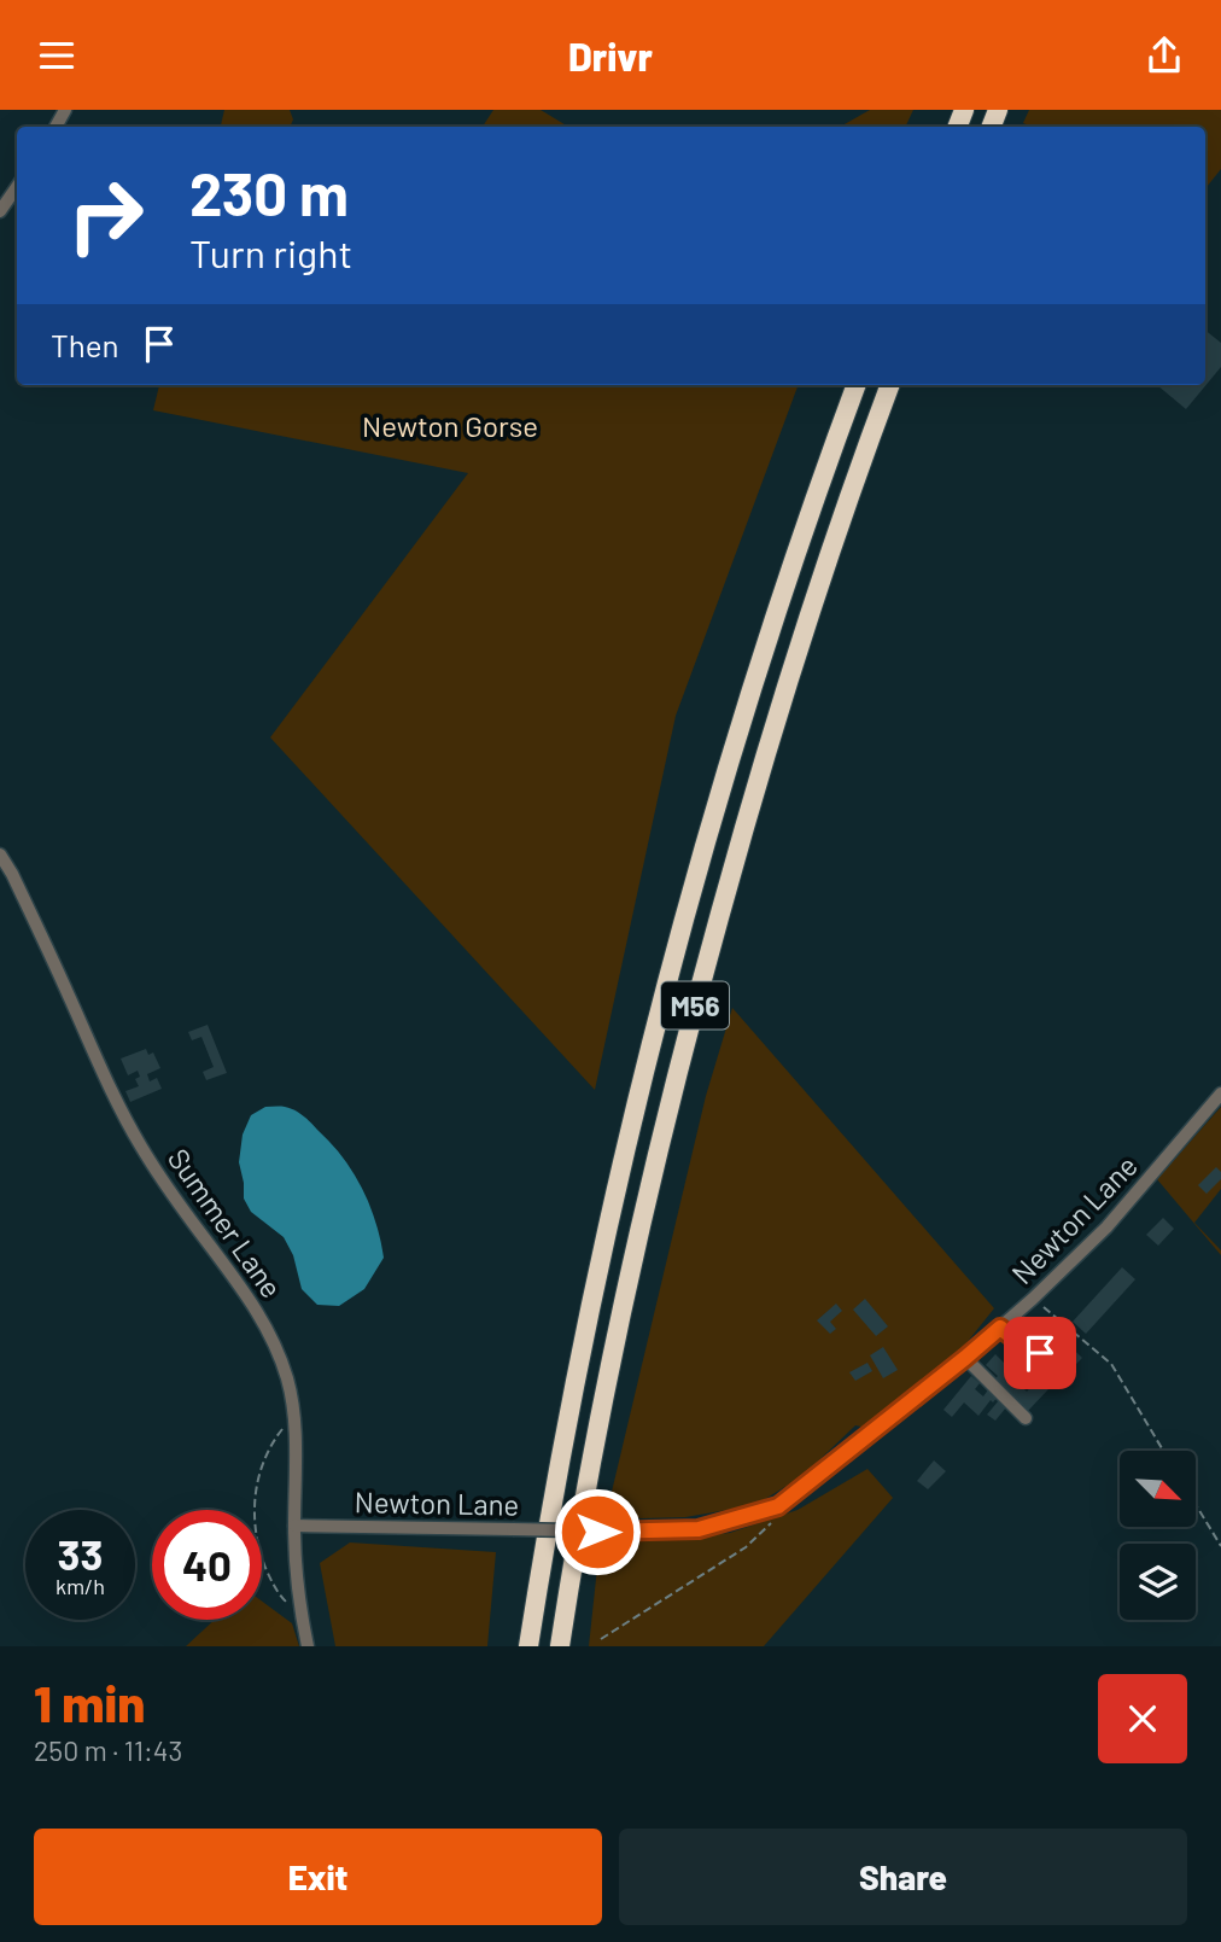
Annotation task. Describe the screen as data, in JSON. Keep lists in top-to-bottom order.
{
  "streets": {
    "highway": ["M56"],
    "street": ["Newton Lane", "Summer Lane"]
  },
  "crossings": [
    ["Newton Lane", "Summer Lane"]
  ],
  "parks": ["Newton Gorse"],
  "north": "bottom right",
  "page": {
    "header": "Drivr",
    "turn": ["230 m", "Turn right"],
    "then": "Then",
    "speed": "33 km/h",
    "limit": "40",
    "heading": ["1 min", "250 m · 11:43"],
    "buttons": ["Exit", "Share"]
  }
}
